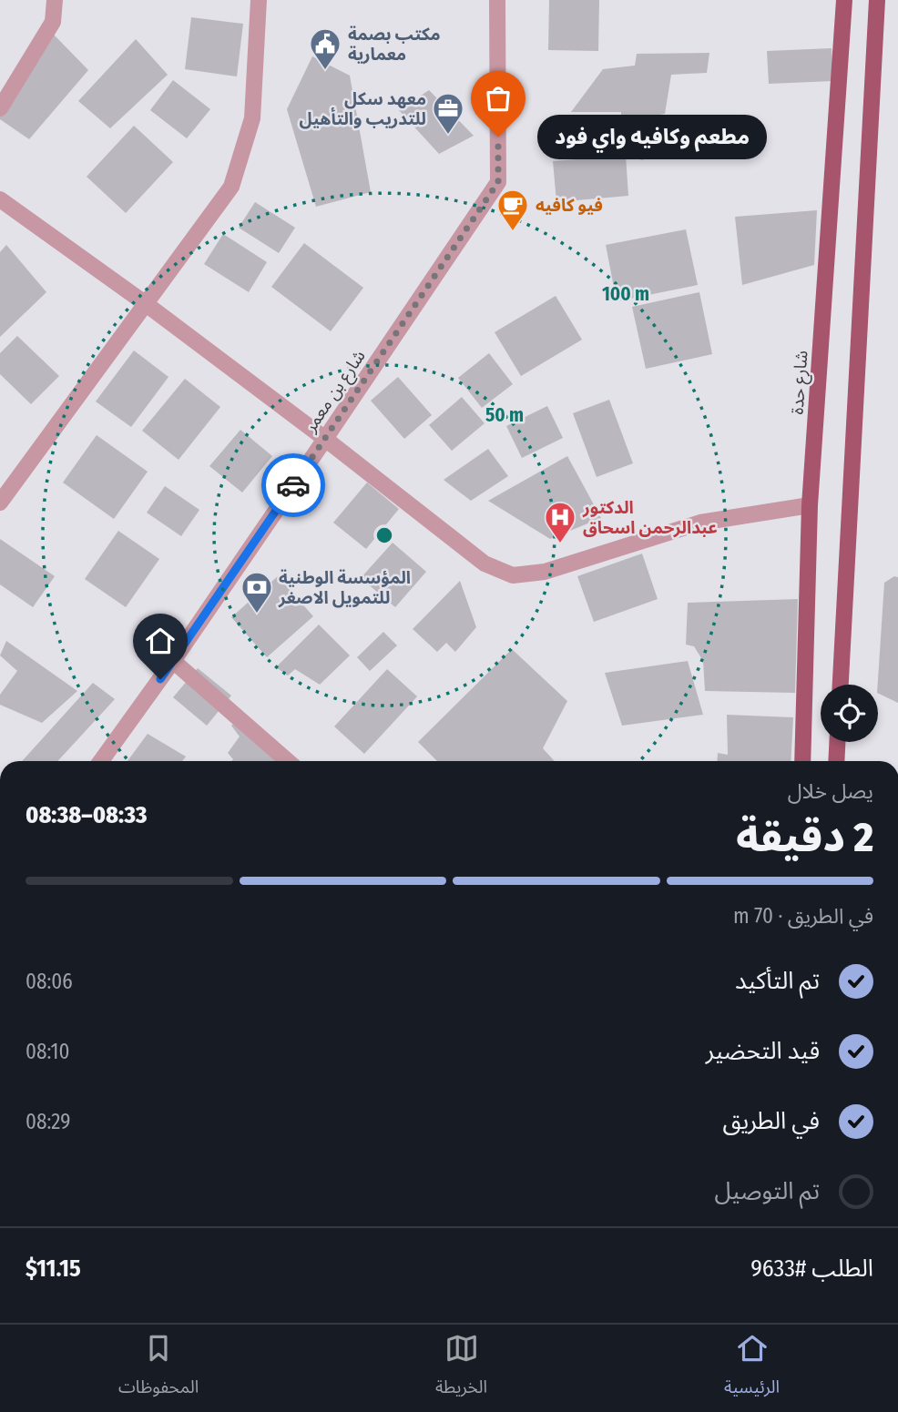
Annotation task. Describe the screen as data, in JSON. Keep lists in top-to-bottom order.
{
  "streets": {
    "main road": ["شارع حدة"],
    "street": ["شارع بن معمر"]
  },
  "places": {
    "public building": ["مكتب بصمة معمارية"],
    "office": ["معهد سكل للتدريب والتأهيل"],
    "other": ["مطعم وكافيه واي فود"],
    "cafe": ["فيو كافيه"],
    "hospital": ["الدكتور عبدالرحمن اسحاق"],
    "bank": ["المؤسسة الوطنية للتمويل الاصغر"]
  },
  "page": {
    "bubble": "مطعم وكافيه واي فود",
    "heading": ["2 دقيقة", "يصل خلال", "08:33–08:38"],
    "panel": ["الطلب #9633", "$11.15"],
    "bar": "في الطريق · 70 m",
    "list": [
      ["تم التأكيد", "08:06"],
      ["قيد التحضير", "08:10"],
      ["في الطريق", "08:29"],
      "تم التوصيل"
    ],
    "tabs": ["الرئيسية", "الخريطة", "المحفوظات"]
  },
  "rings": ["100 m", "50 m"]
}
